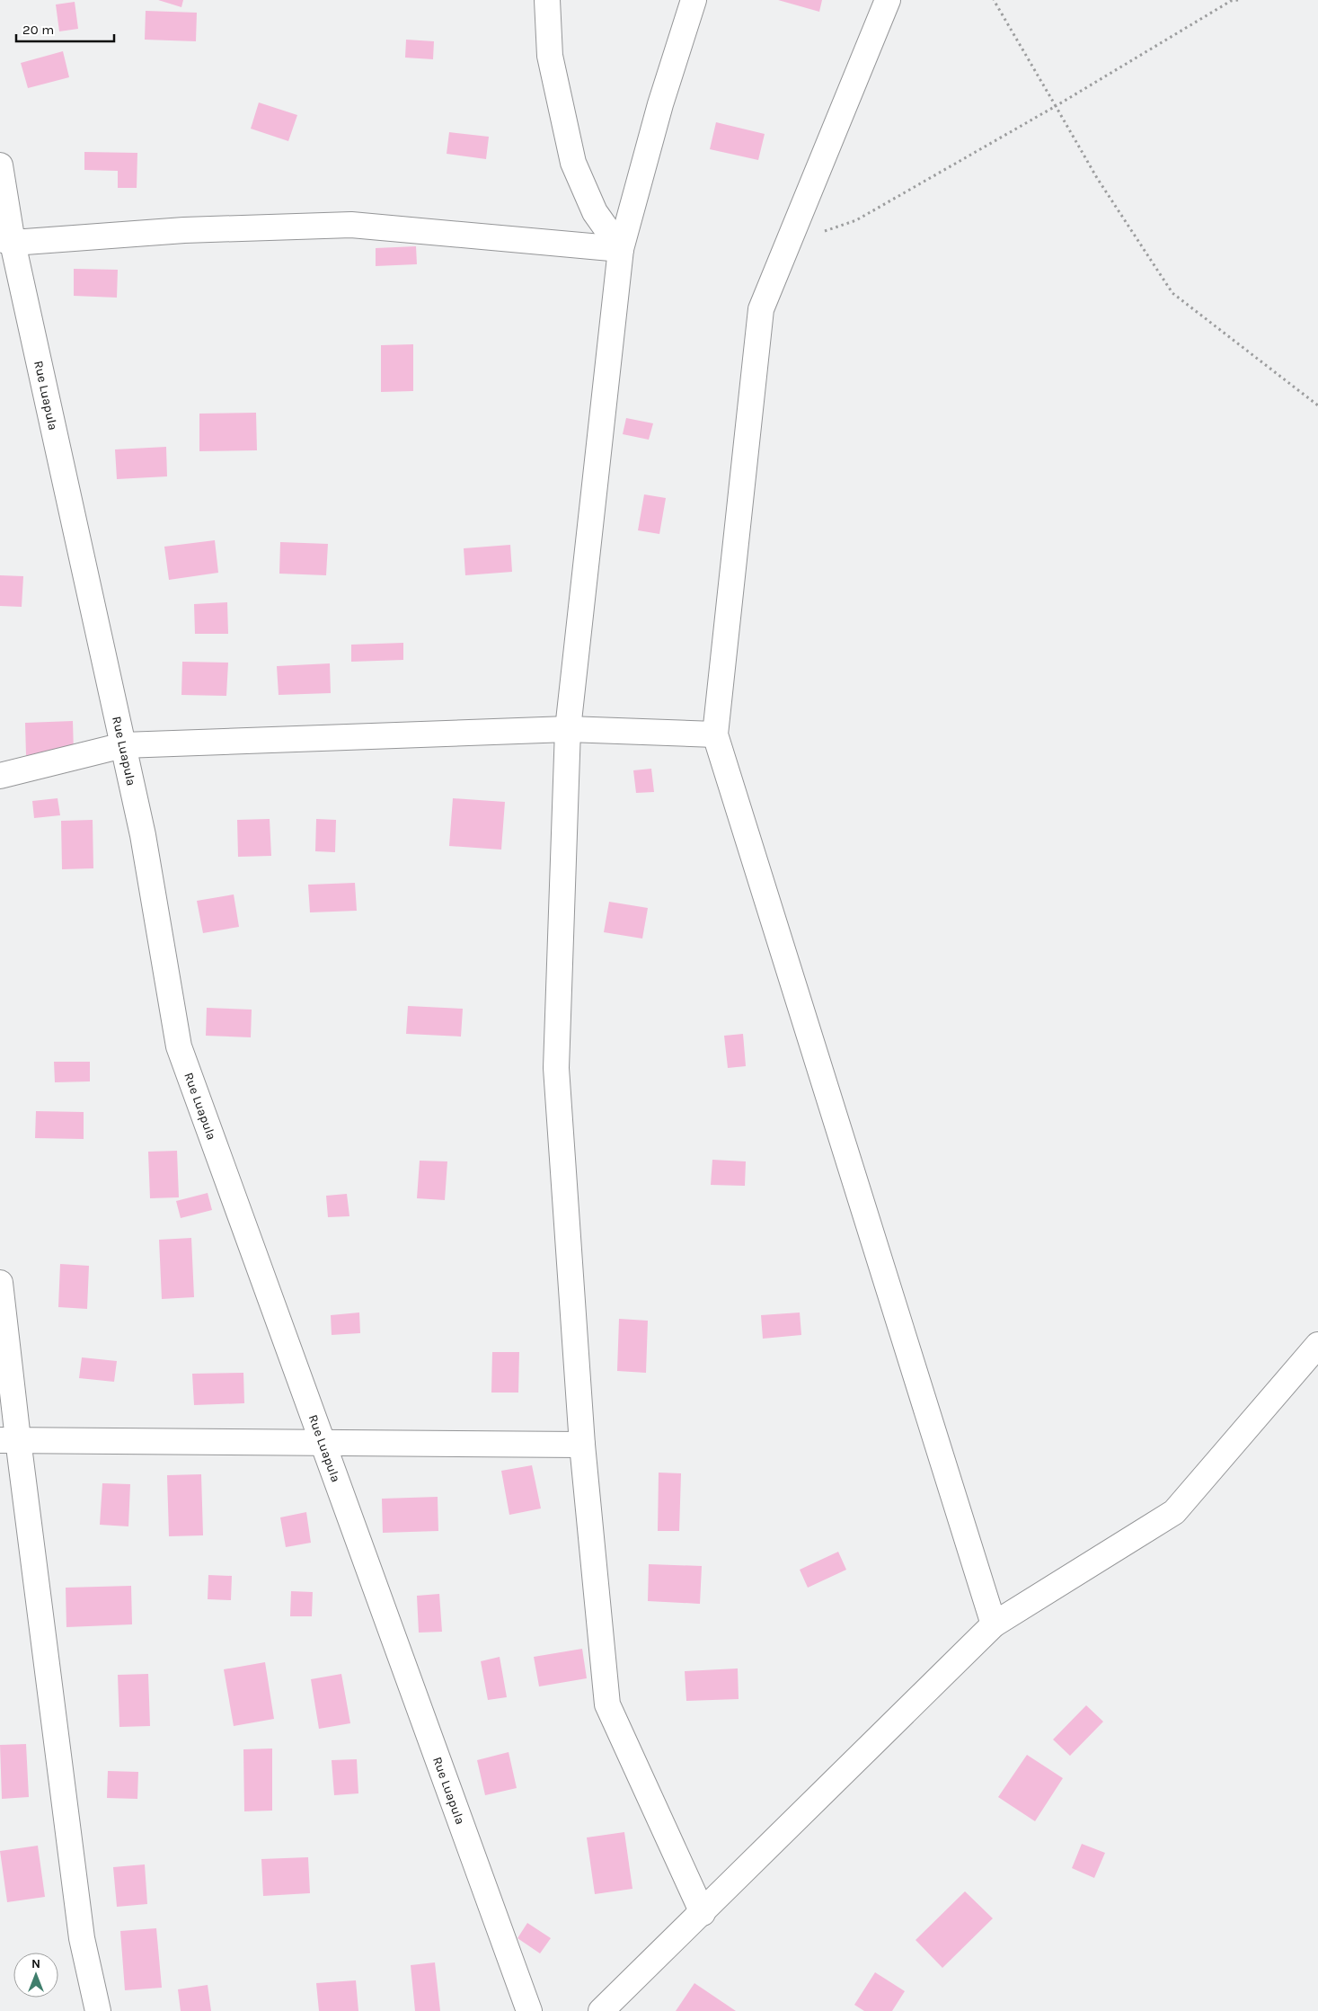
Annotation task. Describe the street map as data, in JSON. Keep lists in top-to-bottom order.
{
  "streets": {
    "street": ["Rue Luapula"]
  },
  "scale_bar": "20 m",
  "north": "top"
}
